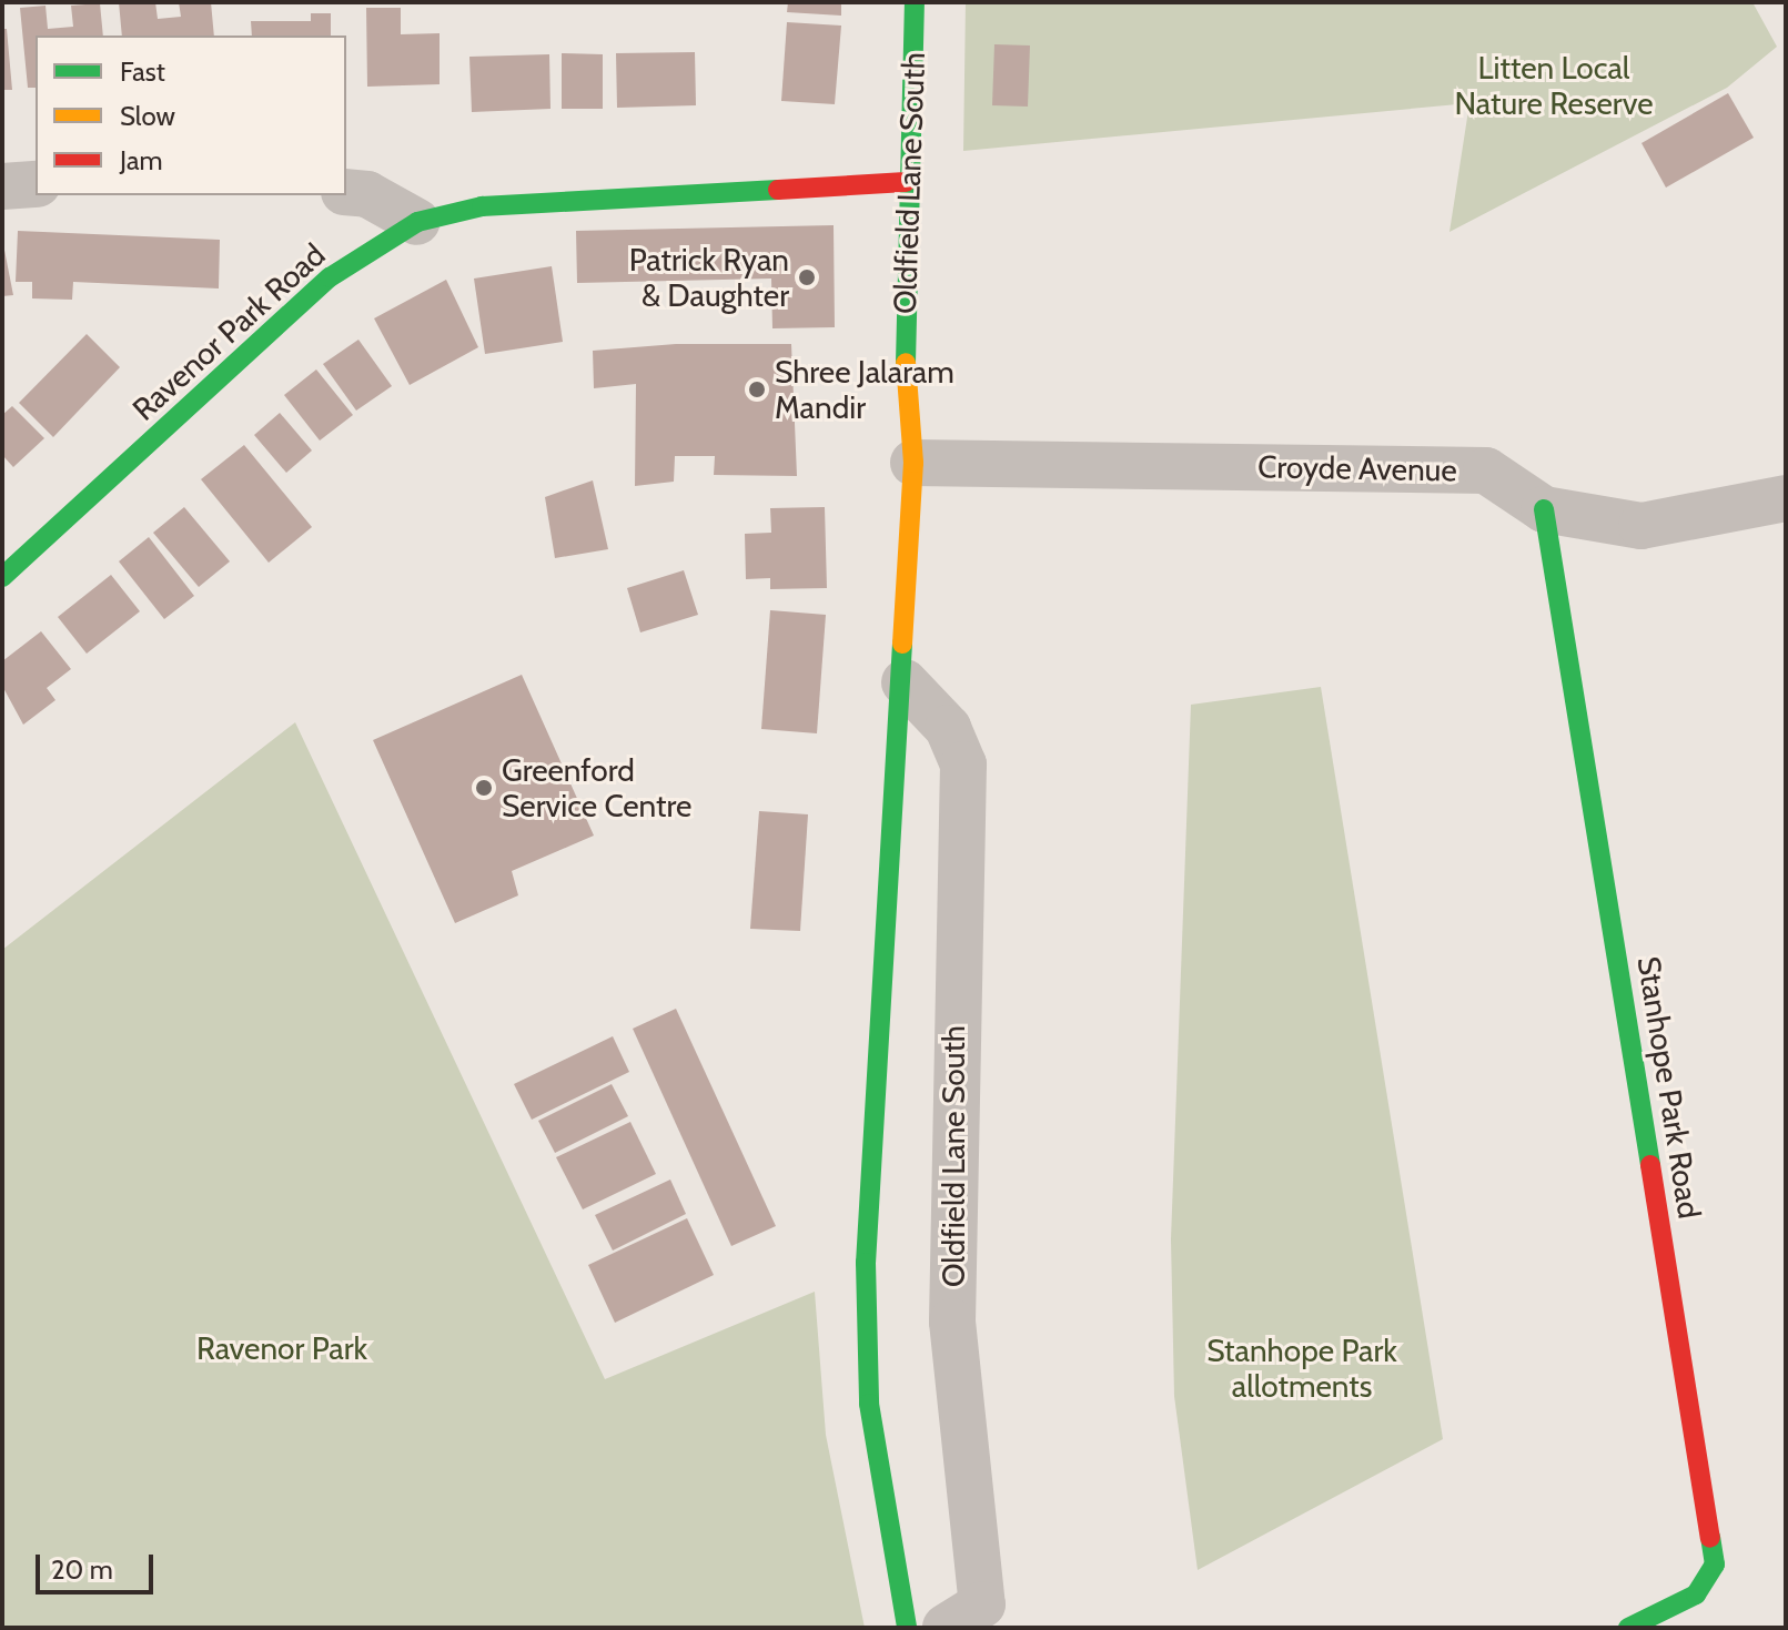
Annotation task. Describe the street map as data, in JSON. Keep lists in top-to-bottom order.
{
  "streets": {
    "street": [
      "Oldfield Lane South",
      "Ravenor Park Road",
      "Croyde Avenue",
      "Stanhope Park Road"
    ]
  },
  "crossings": [
    ["Oldfield Lane South", "Ravenor Park Road"],
    ["Oldfield Lane South", "Croyde Avenue"],
    ["Croyde Avenue", "Stanhope Park Road"]
  ],
  "parks": ["Litten Local Nature Reserve", "Ravenor Park", "Stanhope Park allotments"],
  "places": ["Patrick Ryan & Daughter", "Shree Jalaram Mandir", "Greenford Service Centre"],
  "legend": ["Fast", "Slow", "Jam"],
  "scale_bar": "20 m"
}
